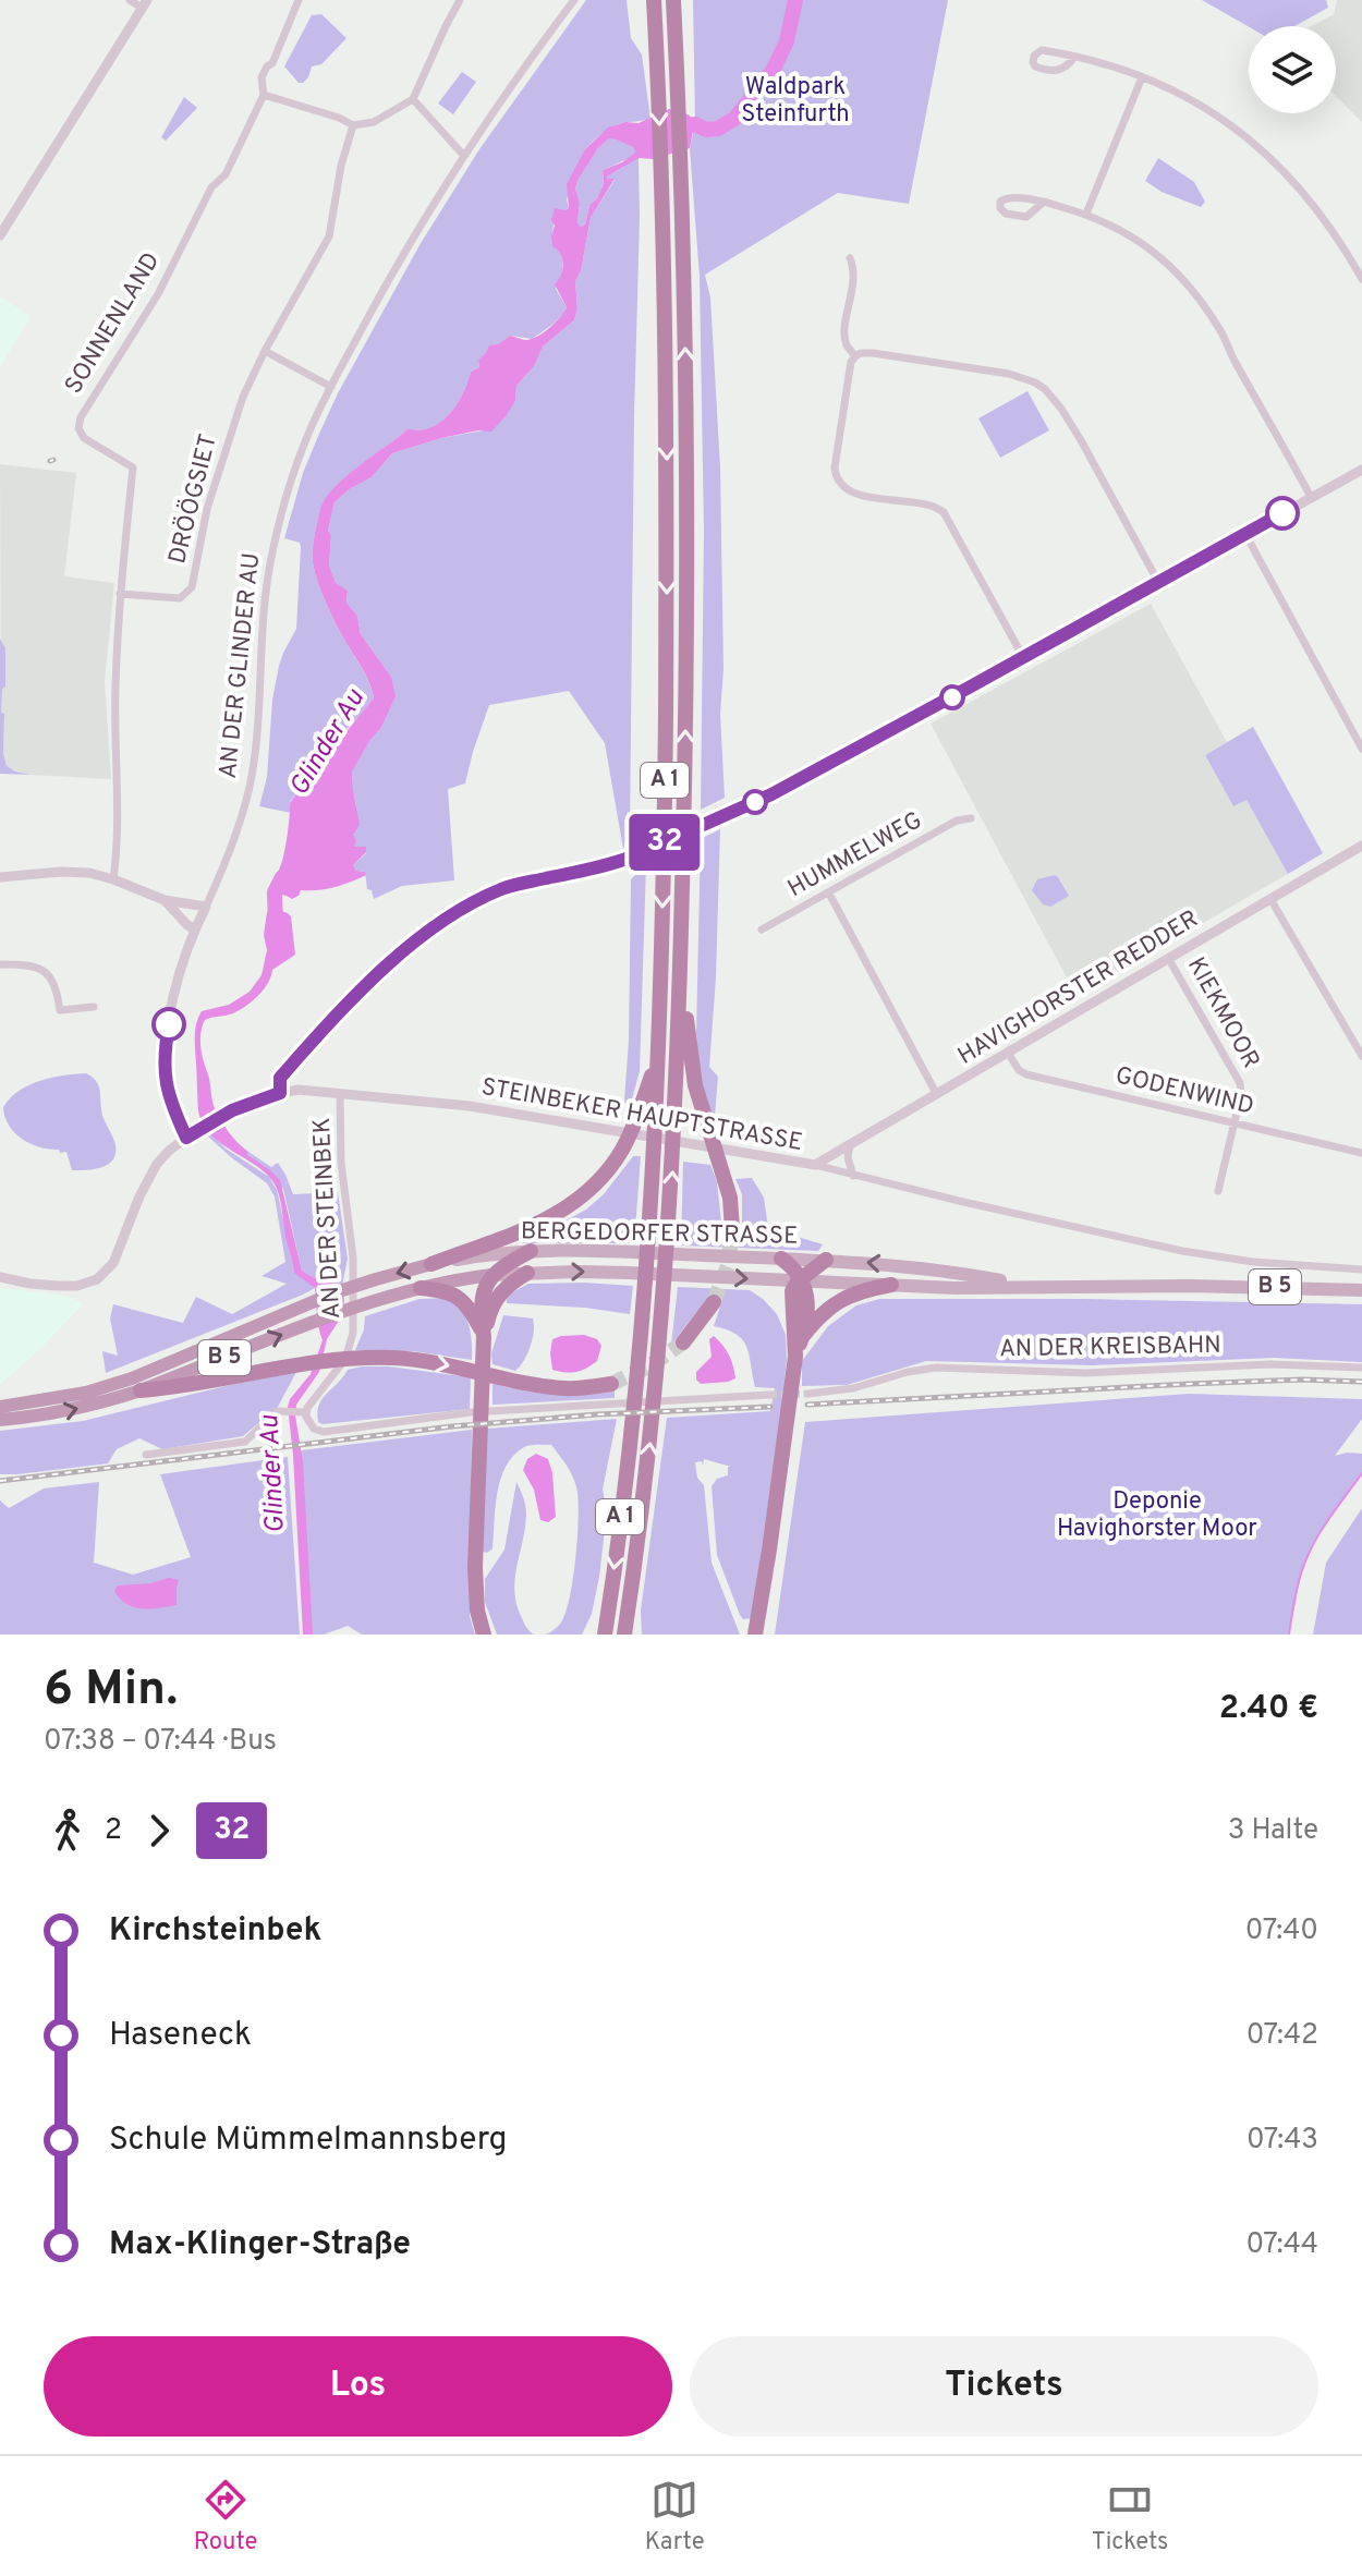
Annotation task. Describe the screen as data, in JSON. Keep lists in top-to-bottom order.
{
  "streets": {
    "highway": ["A 1", "BERGEDORFER STRASSE", "B 5"],
    "street": [
      "SONNENLAND",
      "DRÖÖGSIET",
      "AN DER GLINDER AU",
      "HUMMELWEG",
      "HAVIGHORSTER REDDER",
      "KIEKMOOR",
      "GODENWIND",
      "STEINBEKER HAUPTSTRASSE",
      "AN DER STEINBEK",
      "AN DER KREISBAHN"
    ]
  },
  "crossings": [
    ["SONNENLAND", "DRÖÖGSIET"],
    ["AN DER GLINDER AU", "STEINBEKER HAUPTSTRASSE"],
    ["HAVIGHORSTER REDDER", "KIEKMOOR"],
    ["HAVIGHORSTER REDDER", "GODENWIND"],
    ["HAVIGHORSTER REDDER", "STEINBEKER HAUPTSTRASSE"],
    ["KIEKMOOR", "GODENWIND"],
    ["STEINBEKER HAUPTSTRASSE", "AN DER STEINBEK"]
  ],
  "water": ["Glinder Au"],
  "parks": ["Waldpark Steinfurth", "Deponie Havighorster Moor"],
  "lines": ["bus line 32"],
  "page": {
    "on_map": "32",
    "heading": ["6 Min.", "07:38 – 07:44 · Bus", "2.40 €"],
    "legs": ["2", "32", "3 Halte"],
    "list": [
      {
        "name": "Kirchsteinbek",
        "value": "07:40"
      },
      {
        "name": "Haseneck",
        "value": "07:42"
      },
      {
        "name": "Schule Mümmelmannsberg",
        "value": "07:43"
      },
      {
        "name": "Max-Klinger-Straße",
        "value": "07:44"
      }
    ],
    "buttons": ["Los", "Tickets"],
    "tabs": ["Route", "Karte", "Tickets"]
  }
}
